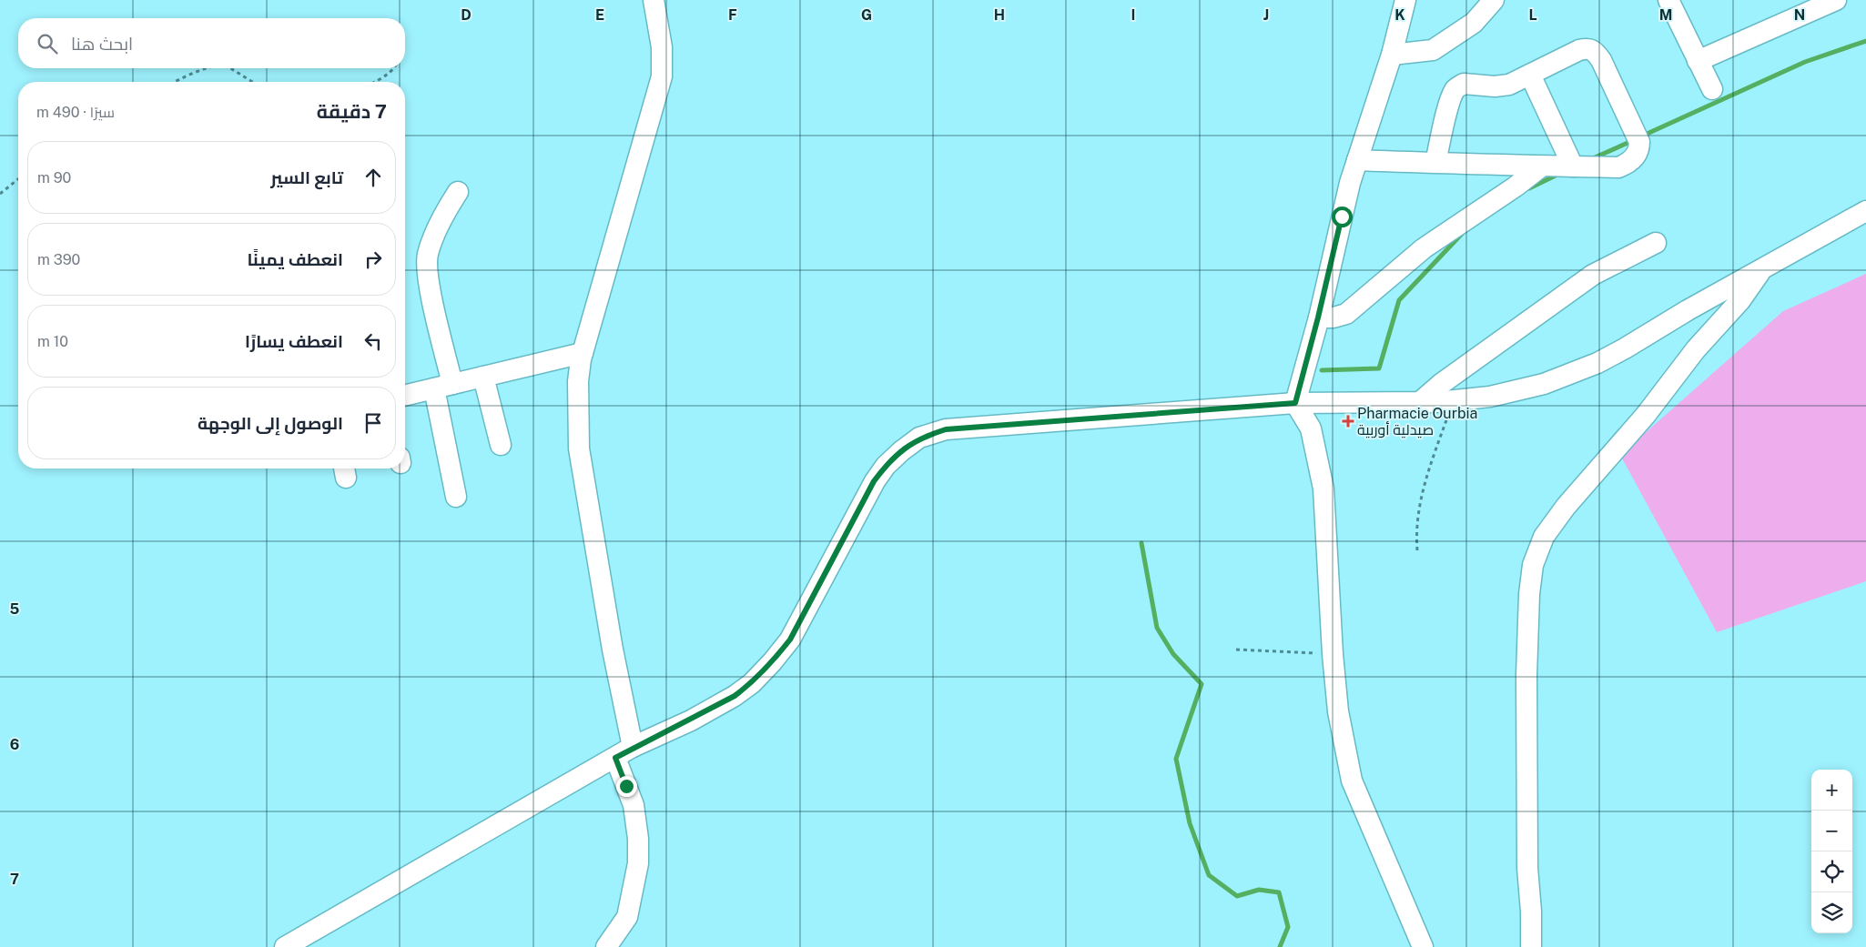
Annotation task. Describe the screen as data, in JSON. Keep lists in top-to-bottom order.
{
  "places": {
    "health": ["Pharmacie Ourbia صيدلية أوربية"]
  },
  "page": {
    "search": "ابحث هنا",
    "heading": ["7 دقيقة", "سيرًا · 490 m"],
    "list": [
      ["تابع السير", "90 m"],
      ["انعطف يمينًا", "390 m"],
      ["انعطف يسارًا", "10 m"],
      "الوصول إلى الوجهة"
    ],
    "map_buttons": ["+", "−"]
  },
  "grid": {
    "columns": [
      "D",
      "E",
      "F",
      "G",
      "H",
      "I",
      "J",
      "K",
      "L",
      "M",
      "N"
    ],
    "rows": ["5", "6", "7"]
  }
}
